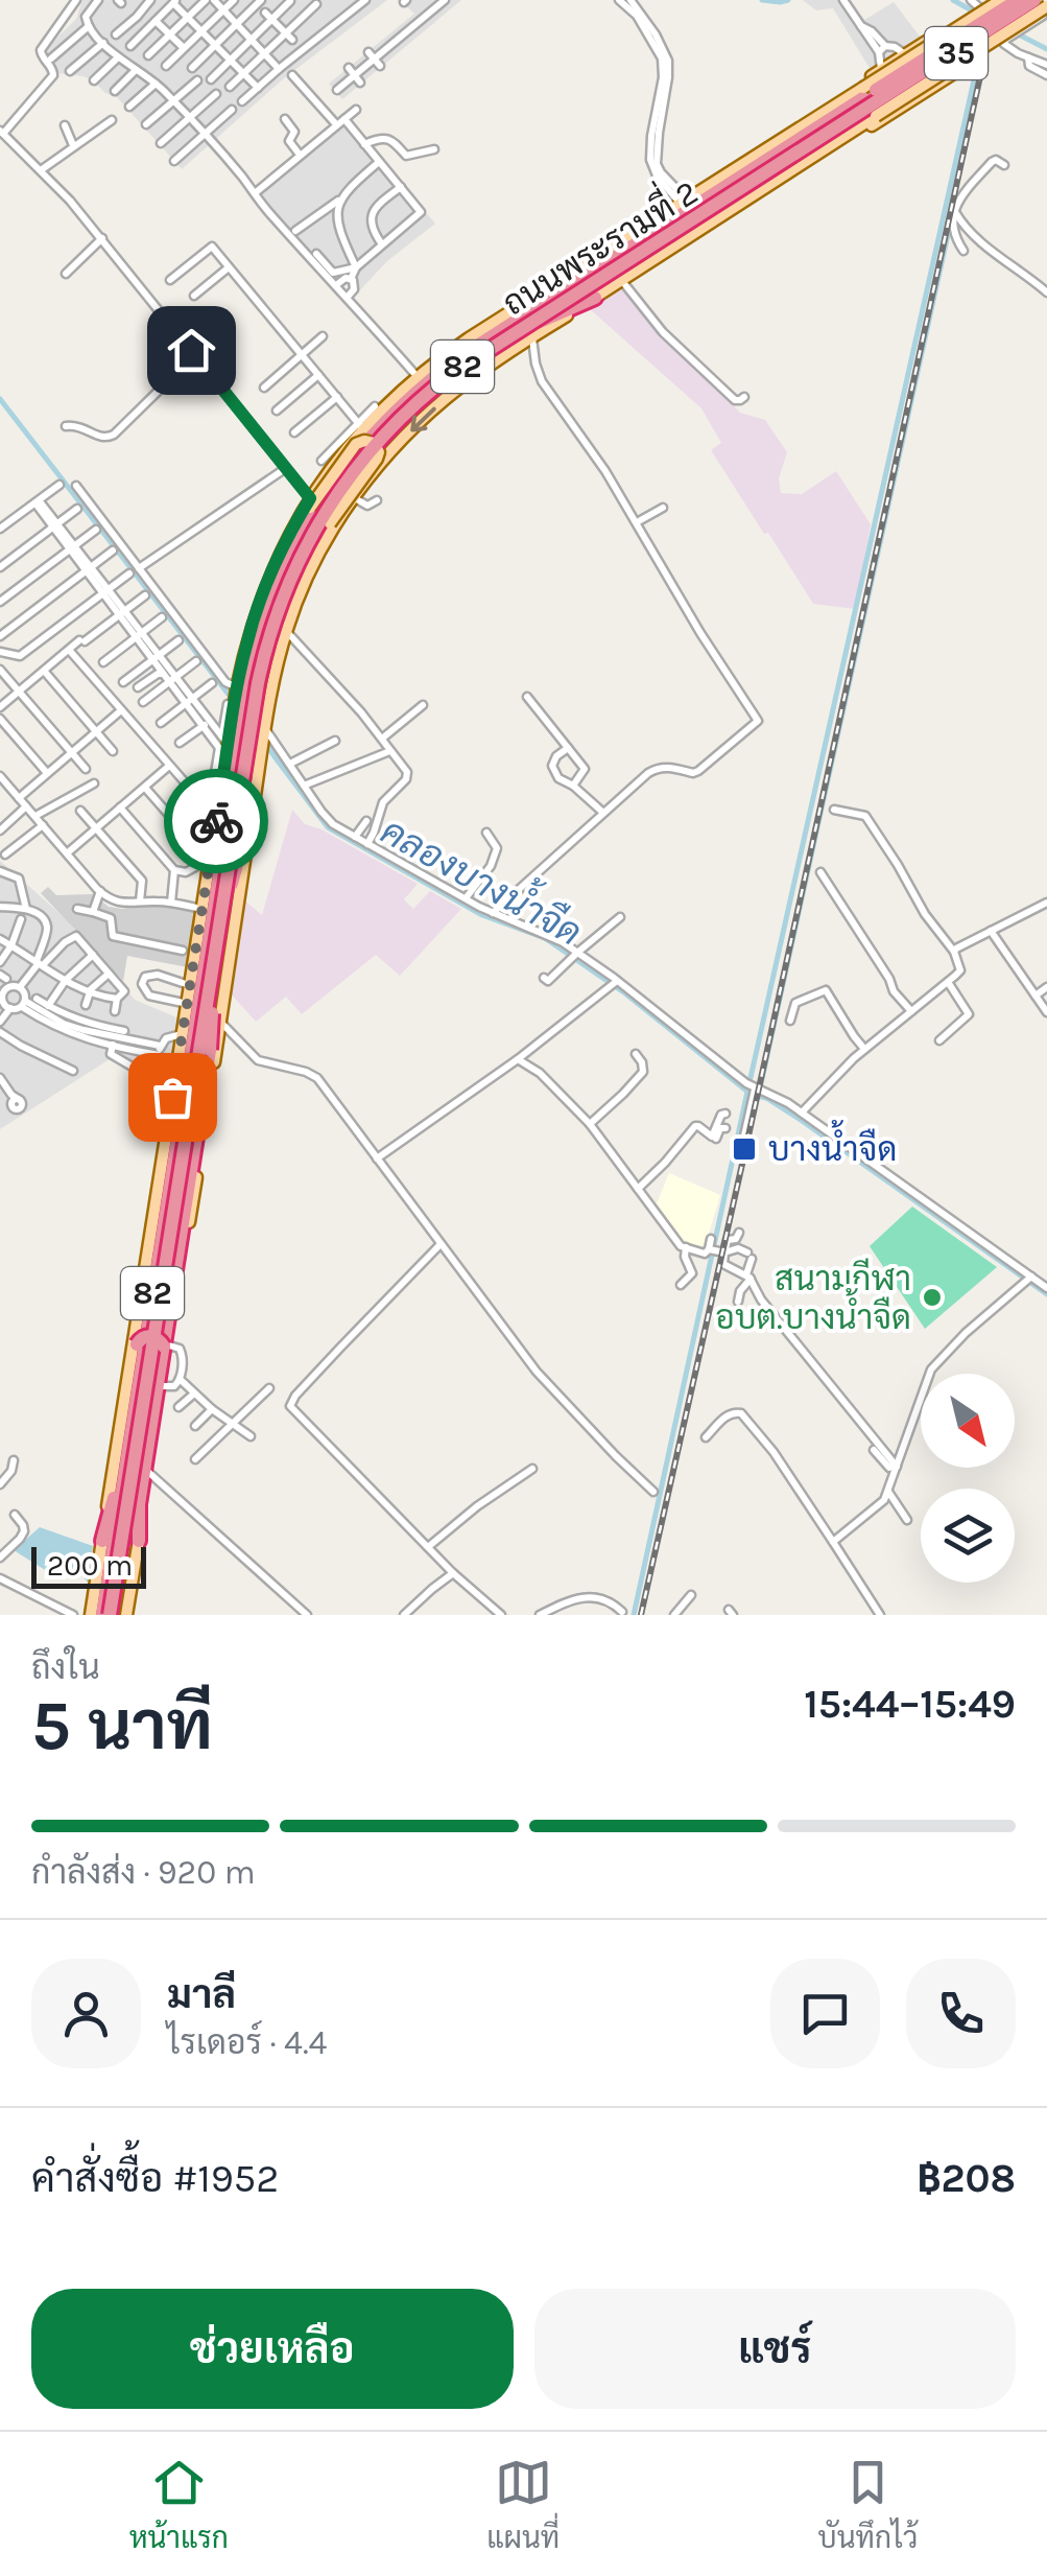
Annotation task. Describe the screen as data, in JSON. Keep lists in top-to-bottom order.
{
  "streets": {
    "highway": ["35", "ถนนพระรามที่ 2", "82"]
  },
  "crossings": [
    ["ถนนพระรามที่ 2", "82"]
  ],
  "water": ["คลองบางน้ำจืด"],
  "places": {
    "transit": ["บางน้ำจืด"],
    "other": ["สนามกีฬา อบต.บางน้ำจืด"]
  },
  "scale_bar": "200 m",
  "north": "bottom right",
  "page": {
    "scale": "200 m",
    "heading": ["5 นาที", "ถึงใน", "15:44–15:49"],
    "panel": [
      "มาลี",
      "ไรเดอร์ · 4.4",
      "คำสั่งซื้อ #1952",
      "฿208"
    ],
    "bar": "กำลังส่ง · 920 m",
    "buttons": ["ช่วยเหลือ", "แชร์"],
    "tabs": ["หน้าแรก", "แผนที่", "บันทึกไว้"]
  }
}
